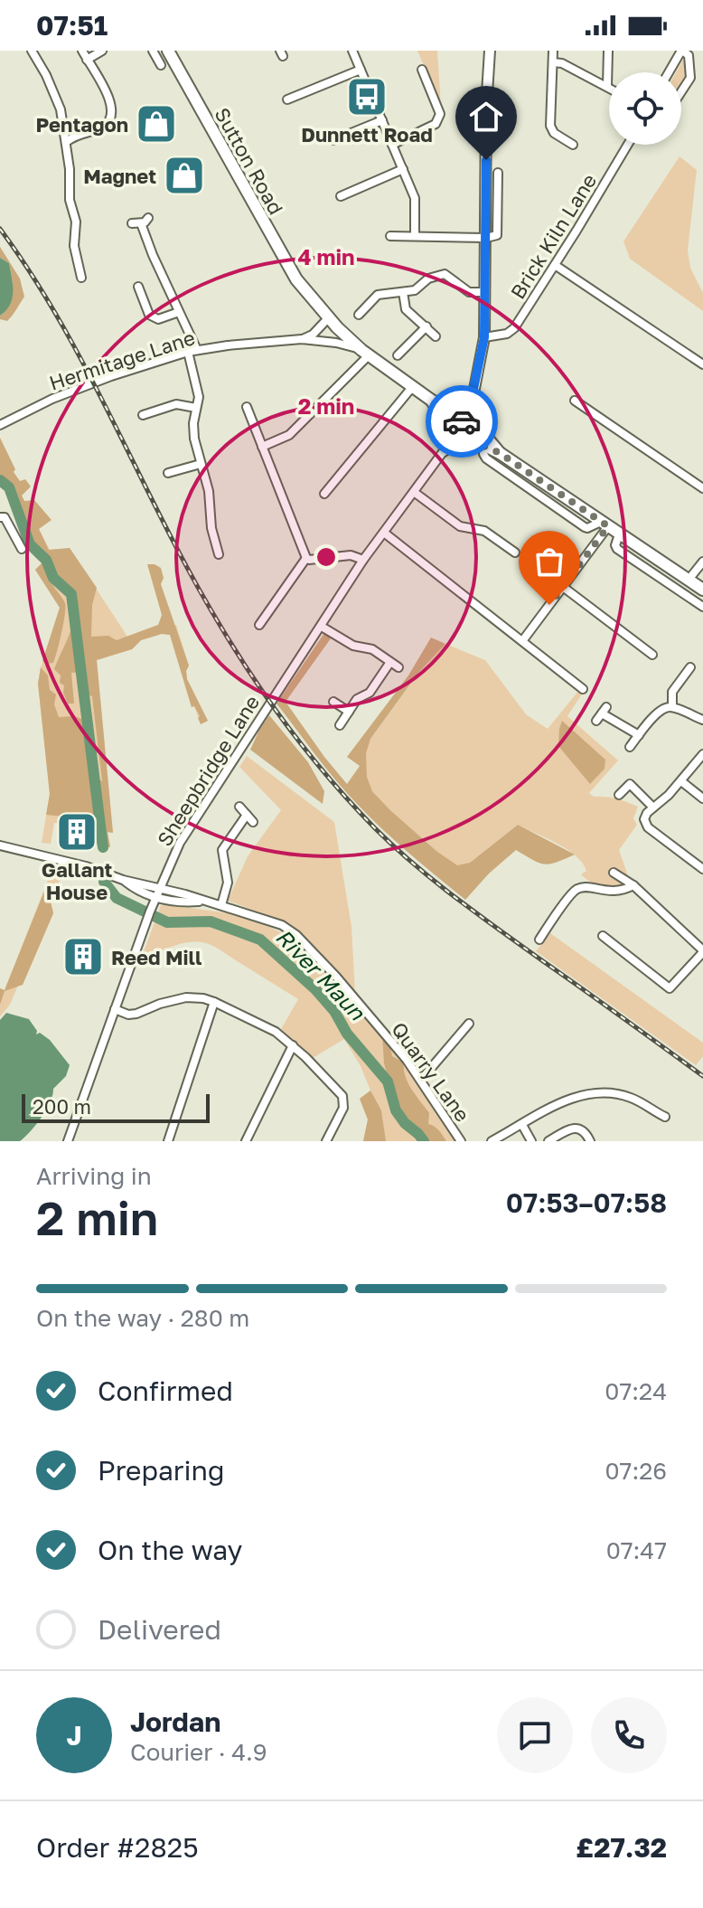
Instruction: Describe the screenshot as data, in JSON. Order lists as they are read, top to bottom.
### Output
{
  "streets": {
    "highway": ["Sutton Road"],
    "street": [
      "Brick Kiln Lane",
      "Hermitage Lane",
      "Sheepbridge Lane",
      "Quarry Lane"
    ]
  },
  "crossings": [
    ["Sutton Road", "Hermitage Lane"],
    ["Sutton Road", "Sheepbridge Lane"],
    ["Sheepbridge Lane", "Quarry Lane"]
  ],
  "water": ["River Maun"],
  "places": {
    "bus stop": ["Dunnett Road"],
    "shop": ["Pentagon", "Magnet"],
    "building": ["Gallant House", "Reed Mill"]
  },
  "scale_bar": "200 m",
  "page": {
    "status": "07:51",
    "scale": "200 m",
    "heading": ["2 min", "Arriving in", "07:53–07:58"],
    "panel": [
      "Jordan",
      "Courier · 4.9",
      "Order #2825",
      "£27.32"
    ],
    "bar": "On the way · 280 m",
    "list": [
      ["Confirmed", "07:24"],
      ["Preparing", "07:26"],
      ["On the way", "07:47"],
      "Delivered"
    ],
    "round": "J"
  },
  "rings": ["4 min", "2 min"]
}
